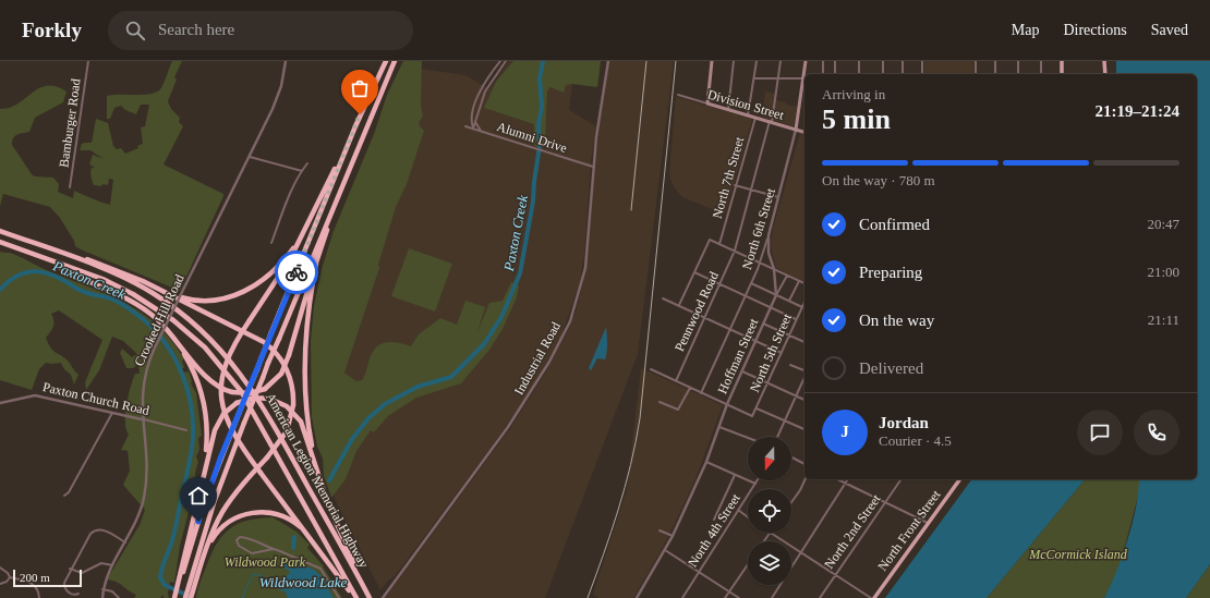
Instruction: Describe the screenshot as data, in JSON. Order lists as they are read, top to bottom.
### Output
{
  "streets": {
    "highway": ["American Legion Memorial Highway"],
    "main road": ["Division Street", "North 6th Street", "North Front Street"],
    "street": [
      "Bamburger Road",
      "Alumni Drive",
      "North 7th Street",
      "Pennwood Road",
      "Crooked Hill Road",
      "North 5th Street",
      "Hoffman Street",
      "Industrial Road",
      "Paxton Church Road",
      "North 4th Street",
      "North 2nd Street"
    ]
  },
  "crossings": [
    ["Division Street", "North 7th Street"],
    ["Division Street", "North 6th Street"],
    ["Division Street", "Pennwood Road"],
    ["Alumni Drive", "Industrial Road"],
    ["North 6th Street", "Hoffman Street"],
    ["Crooked Hill Road", "Paxton Church Road"],
    ["North 5th Street", "Hoffman Street"]
  ],
  "water": ["Paxton Creek", "Wildwood Lake"],
  "parks": ["McCormick Island", "Wildwood Park"],
  "scale_bar": "200 m",
  "north": "bottom",
  "page": {
    "header": "Forkly",
    "search": "Search here",
    "nav": ["Map", "Directions", "Saved"],
    "heading": ["5 min", "Arriving in", "21:19–21:24"],
    "panel": ["Jordan", "Courier · 4.5"],
    "bar": "On the way · 780 m",
    "list": [
      ["Confirmed", "20:47"],
      ["Preparing", "21:00"],
      ["On the way", "21:11"],
      "Delivered"
    ],
    "round": "J",
    "scale": "200 m"
  }
}
